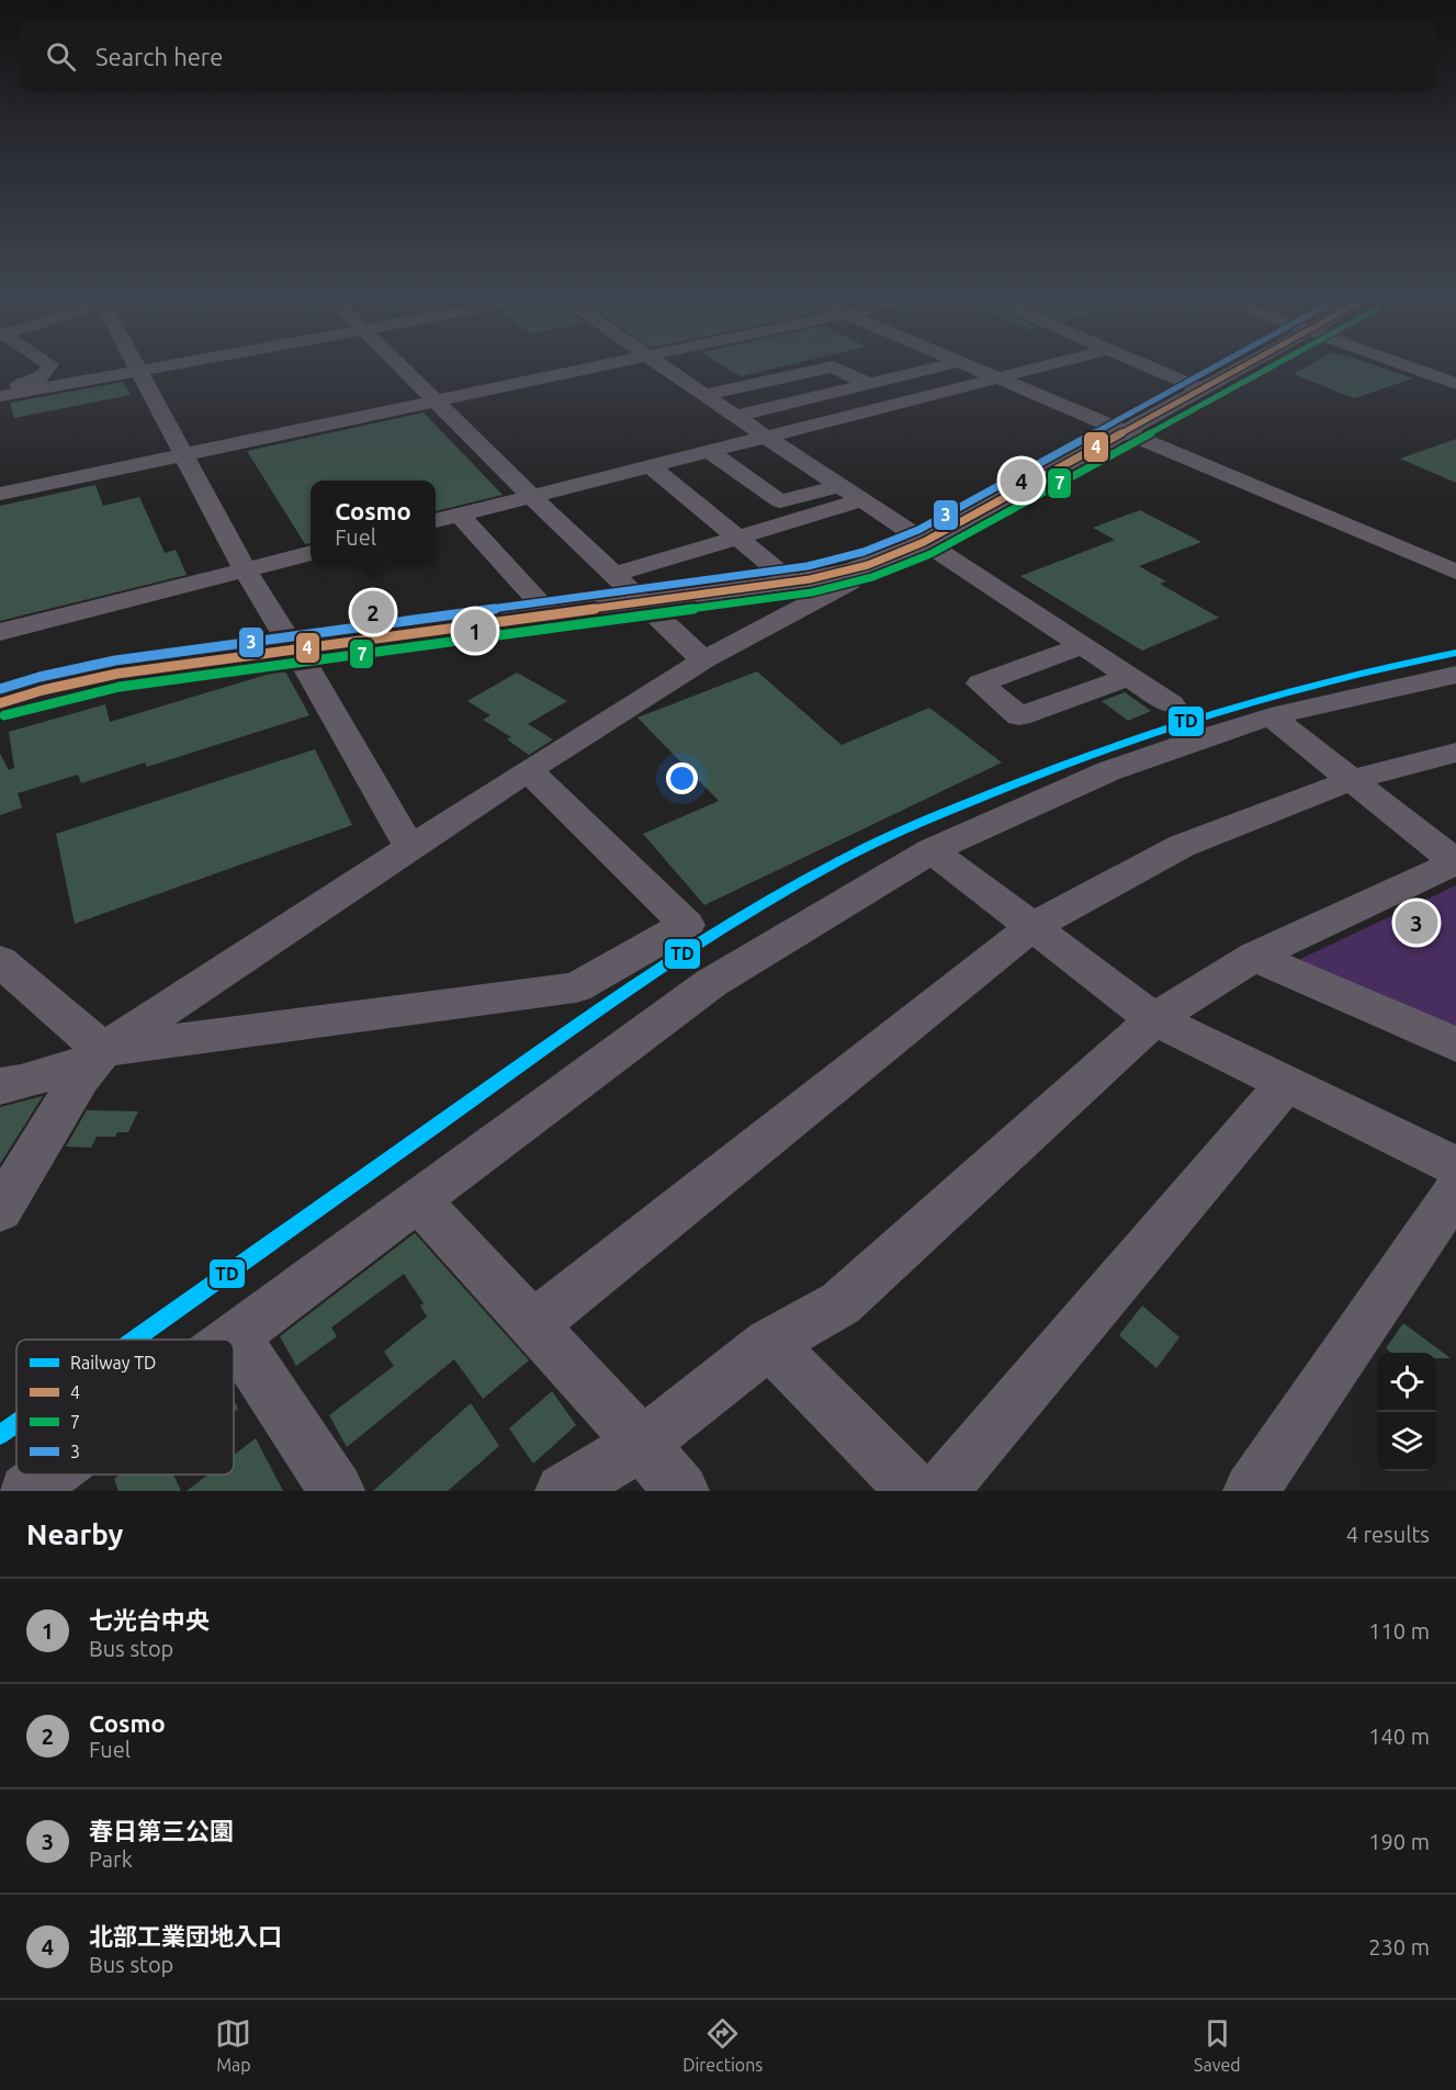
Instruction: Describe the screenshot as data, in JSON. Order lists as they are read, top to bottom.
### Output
{
  "lines": [
    "transit line 4",
    "transit line 7",
    "transit line 3",
    "rail line TD"
  ],
  "legend": [
    "Railway TD",
    "4",
    "7",
    "3"
  ],
  "page": {
    "search": "Search here",
    "pins": [
      "4",
      "2",
      "1",
      "3"
    ],
    "popup": ["Cosmo", "Fuel"],
    "heading": ["Nearby", "4 results"],
    "list": [
      {
        "mark": "1",
        "name": "七光台中央",
        "note": "Bus stop",
        "value": "110 m"
      },
      {
        "mark": "2",
        "name": "Cosmo",
        "note": "Fuel",
        "value": "140 m"
      },
      {
        "mark": "3",
        "name": "春日第三公園",
        "note": "Park",
        "value": "190 m"
      },
      {
        "mark": "4",
        "name": "北部工業団地入口",
        "note": "Bus stop",
        "value": "230 m"
      }
    ],
    "nav": ["Map", "Directions", "Saved"]
  }
}
